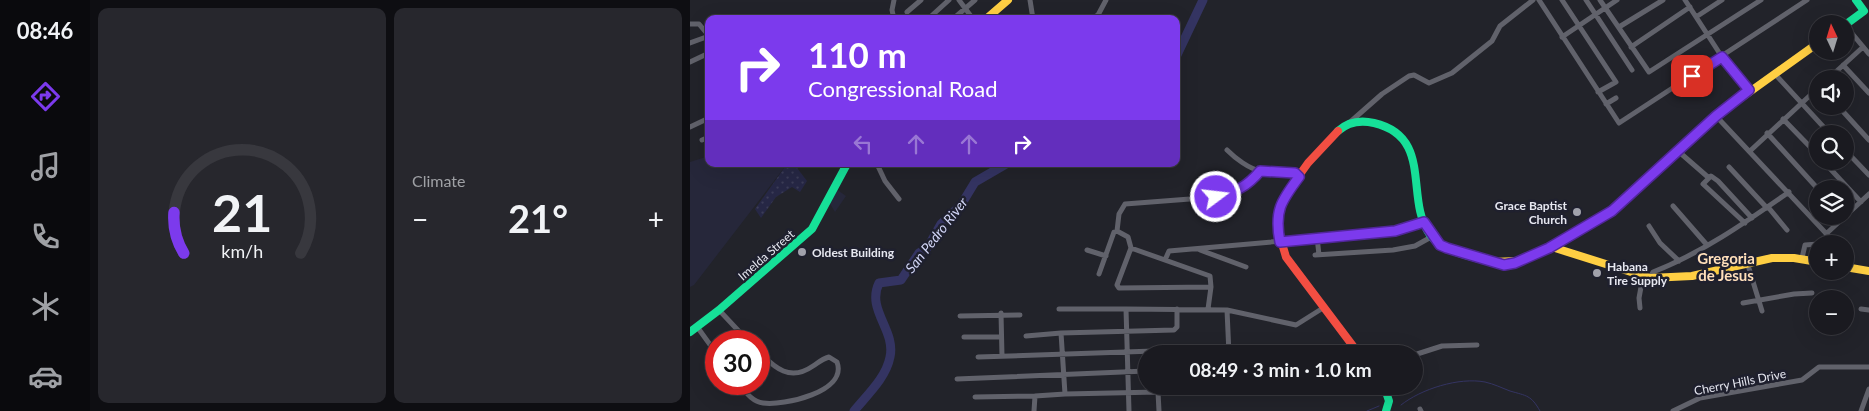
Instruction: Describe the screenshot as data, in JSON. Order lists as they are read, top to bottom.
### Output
{
  "streets": {
    "main road": ["Imelda Street"],
    "street": ["Cherry Hills Drive"]
  },
  "districts": ["Gregoria de Jesus"],
  "water": ["San Pedro River"],
  "places": ["Grace Baptist Church", "Oldest Building", "Habana Tire Supply"],
  "north": "top",
  "page": {
    "tabs": "08:46",
    "tile": "Climate",
    "map_buttons": ["+", "−"],
    "turn": ["110 m", "Congressional Road"],
    "heat": ["−", "21°", "+"],
    "limit": "30",
    "trip": "08:49 · 3 min · 1.0 km",
    "gauge": ["21", "km/h"]
  }
}
